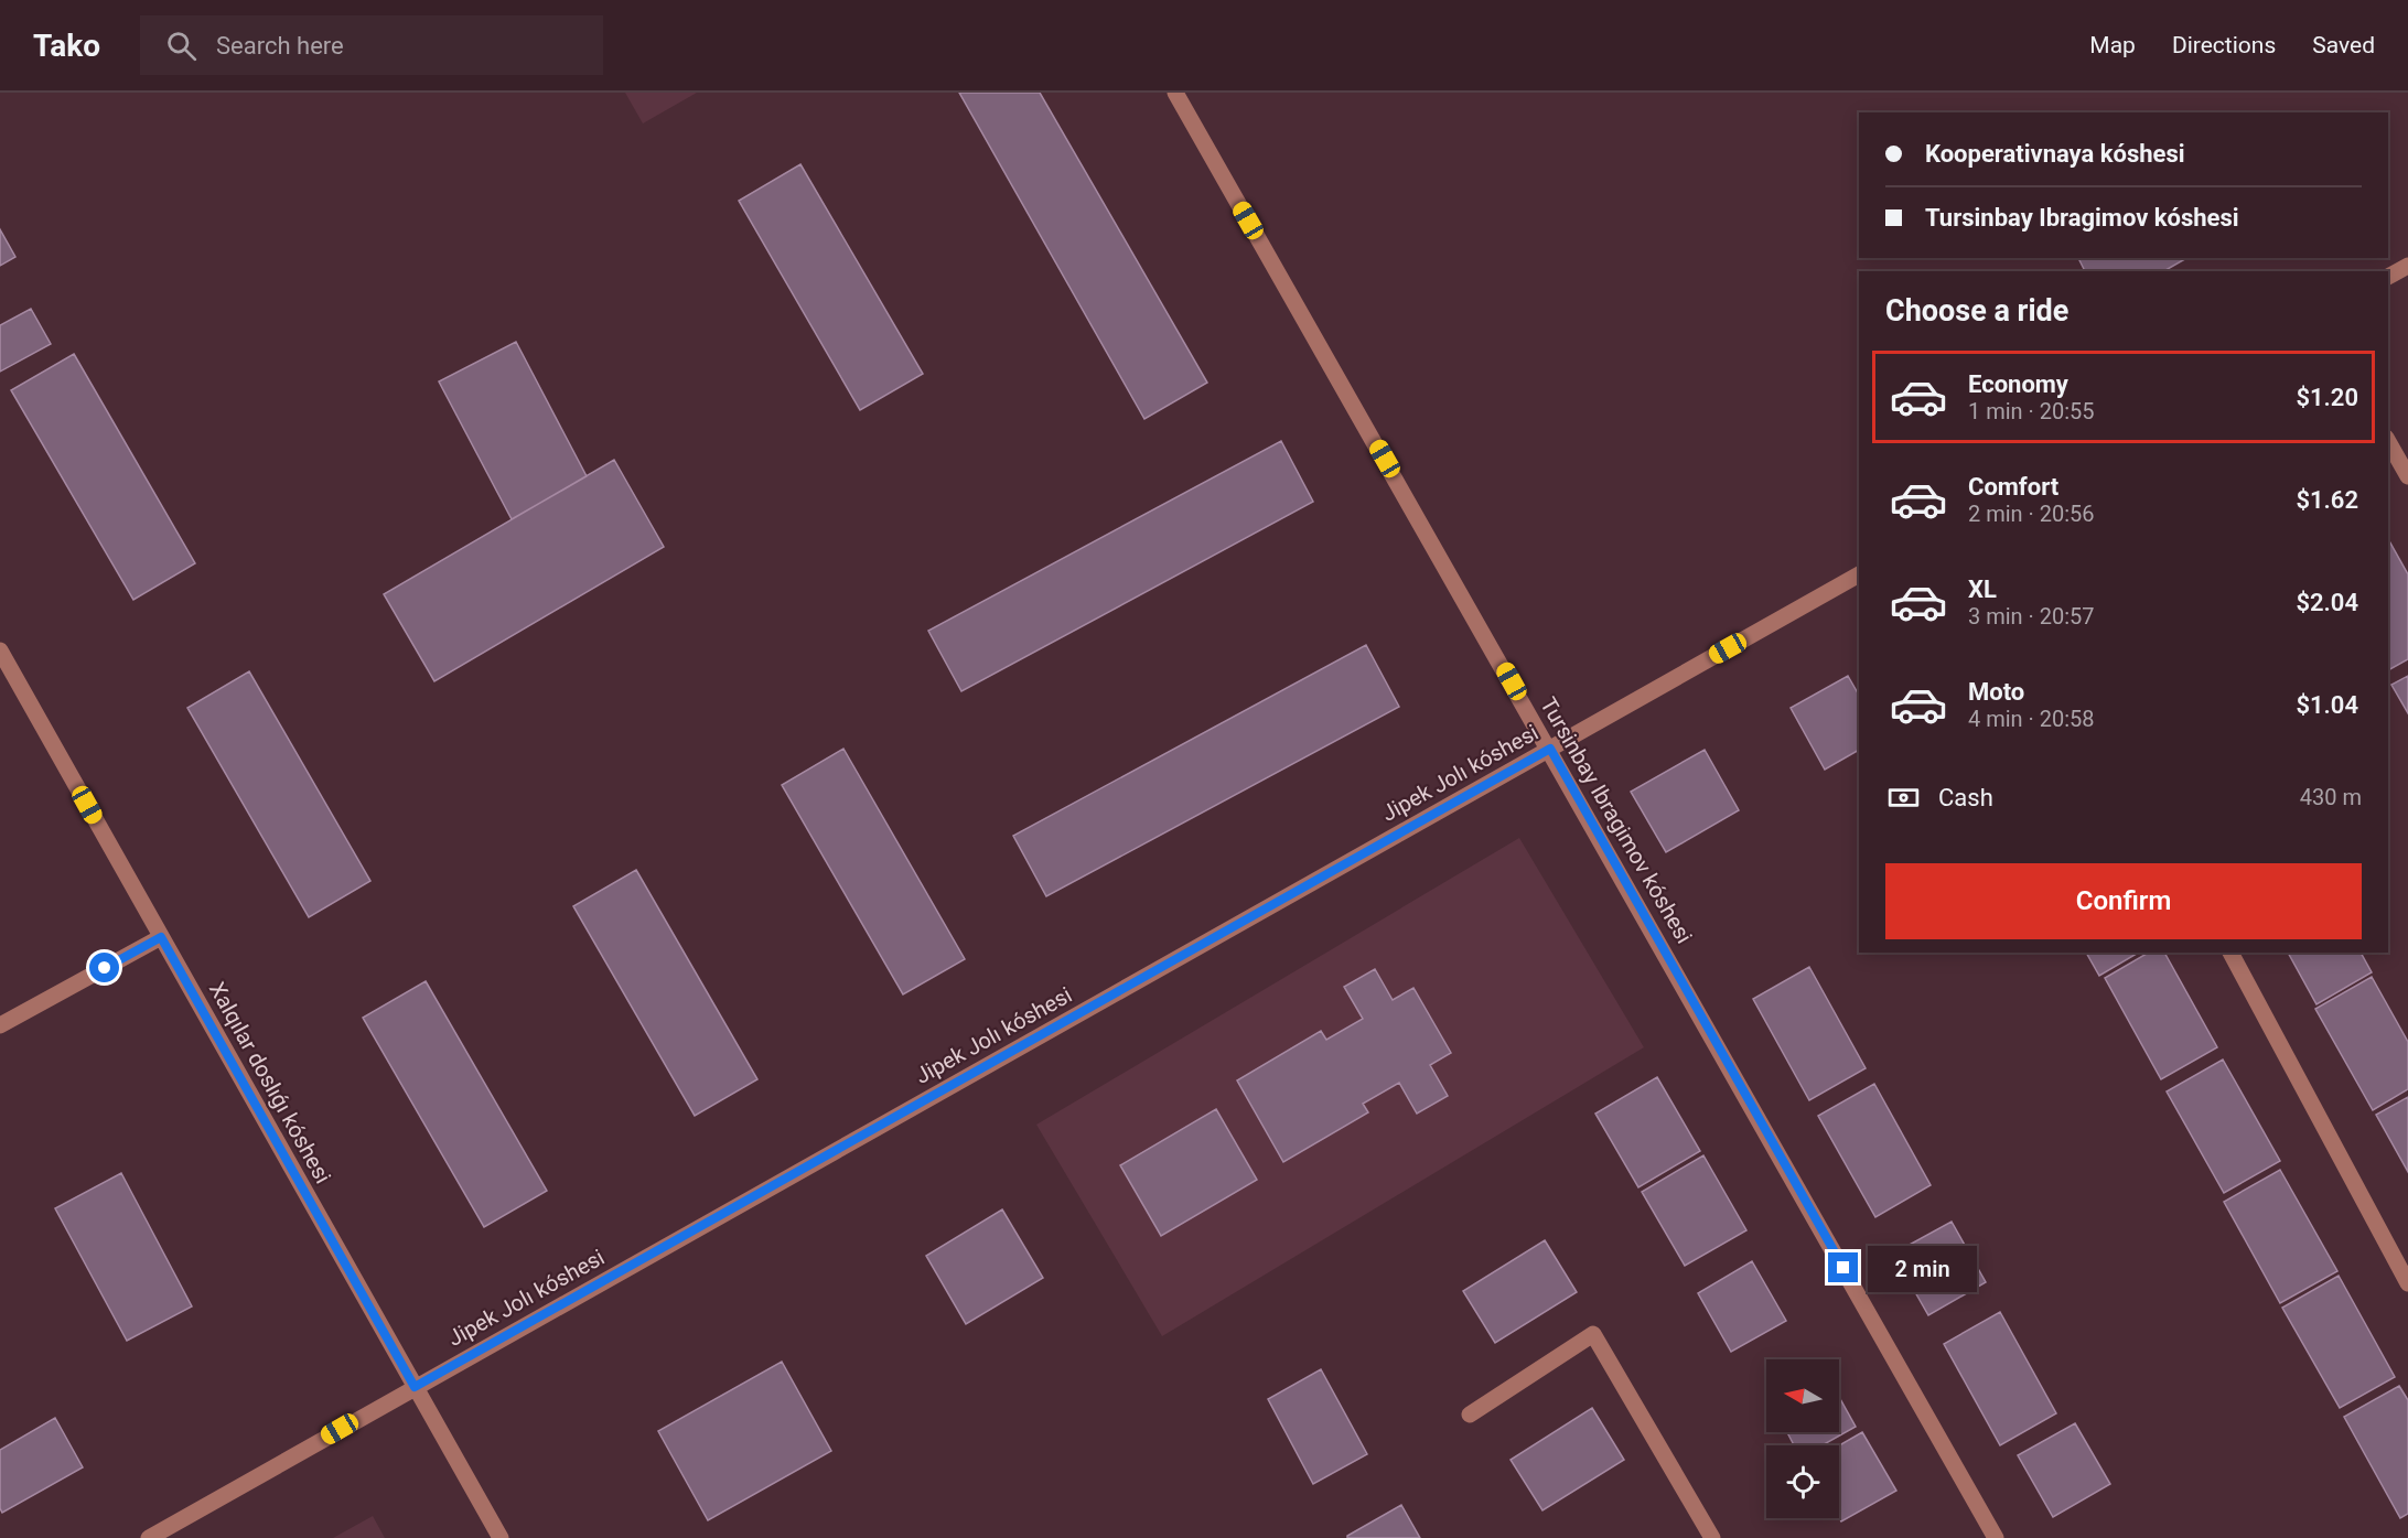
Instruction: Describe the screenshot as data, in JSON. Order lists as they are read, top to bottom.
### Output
{
  "streets": {
    "street": ["Jipek Jolı kóshesi", "Tursinbay Ibragimov kóshesi", "Xalqılar doslıǵı kóshesi"]
  },
  "crossings": [
    ["Jipek Jolı kóshesi", "Tursinbay Ibragimov kóshesi"],
    ["Jipek Jolı kóshesi", "Xalqılar doslıǵı kóshesi"]
  ],
  "north": "left",
  "page": {
    "header": "Tako",
    "search": "Search here",
    "nav": ["Map", "Directions", "Saved"],
    "banner": ["Kooperativnaya kóshesi", "Tursinbay Ibragimov kóshesi"],
    "heading": "Choose a ride",
    "list": [
      {
        "name": "Economy",
        "note": "1 min · 20:55",
        "value": "$1.20"
      },
      {
        "name": "Comfort",
        "note": "2 min · 20:56",
        "value": "$1.62"
      },
      {
        "name": "XL",
        "note": "3 min · 20:57",
        "value": "$2.04"
      },
      {
        "name": "Moto",
        "note": "4 min · 20:58",
        "value": "$1.04"
      }
    ],
    "pay": ["Cash", "430 m"],
    "buttons": "Confirm",
    "bubble": "2 min"
  }
}
